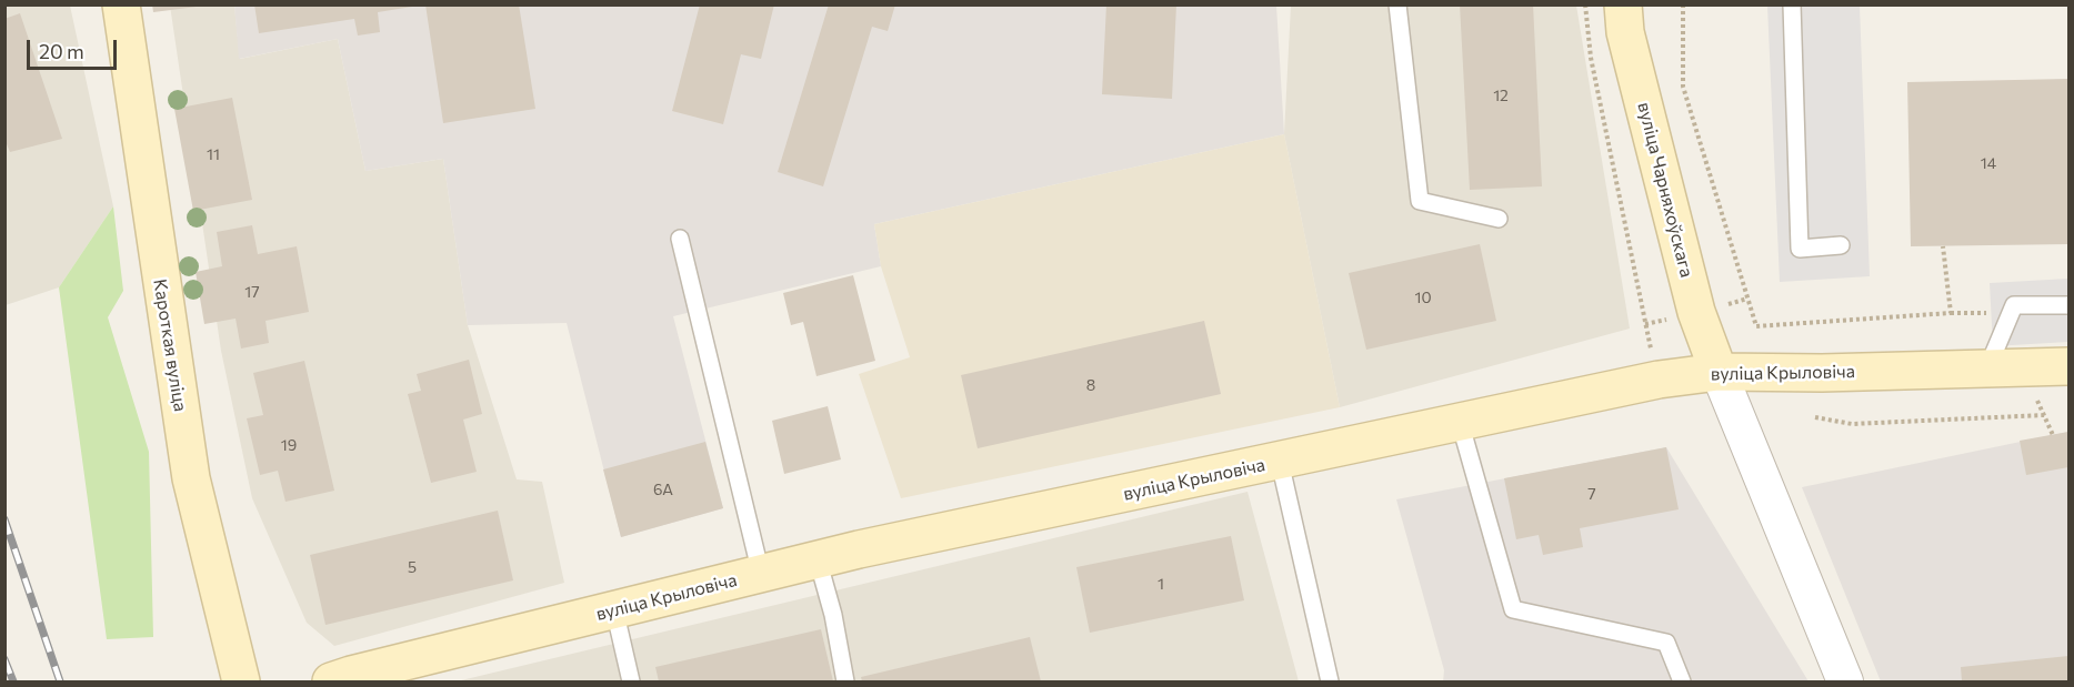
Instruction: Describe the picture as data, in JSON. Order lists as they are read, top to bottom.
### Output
{
  "streets": {
    "main road": ["вуліца Чарняхоўскага", "Кароткая вуліца", "вуліца Крыловіча"]
  },
  "crossings": [
    ["вуліца Чарняхоўскага", "вуліца Крыловіча"]
  ],
  "house_numbers": [
    "12",
    "11",
    "14",
    "17",
    "10",
    "8",
    "19",
    "6А",
    "7",
    "5",
    "1"
  ],
  "scale_bar": "20 m"
}
